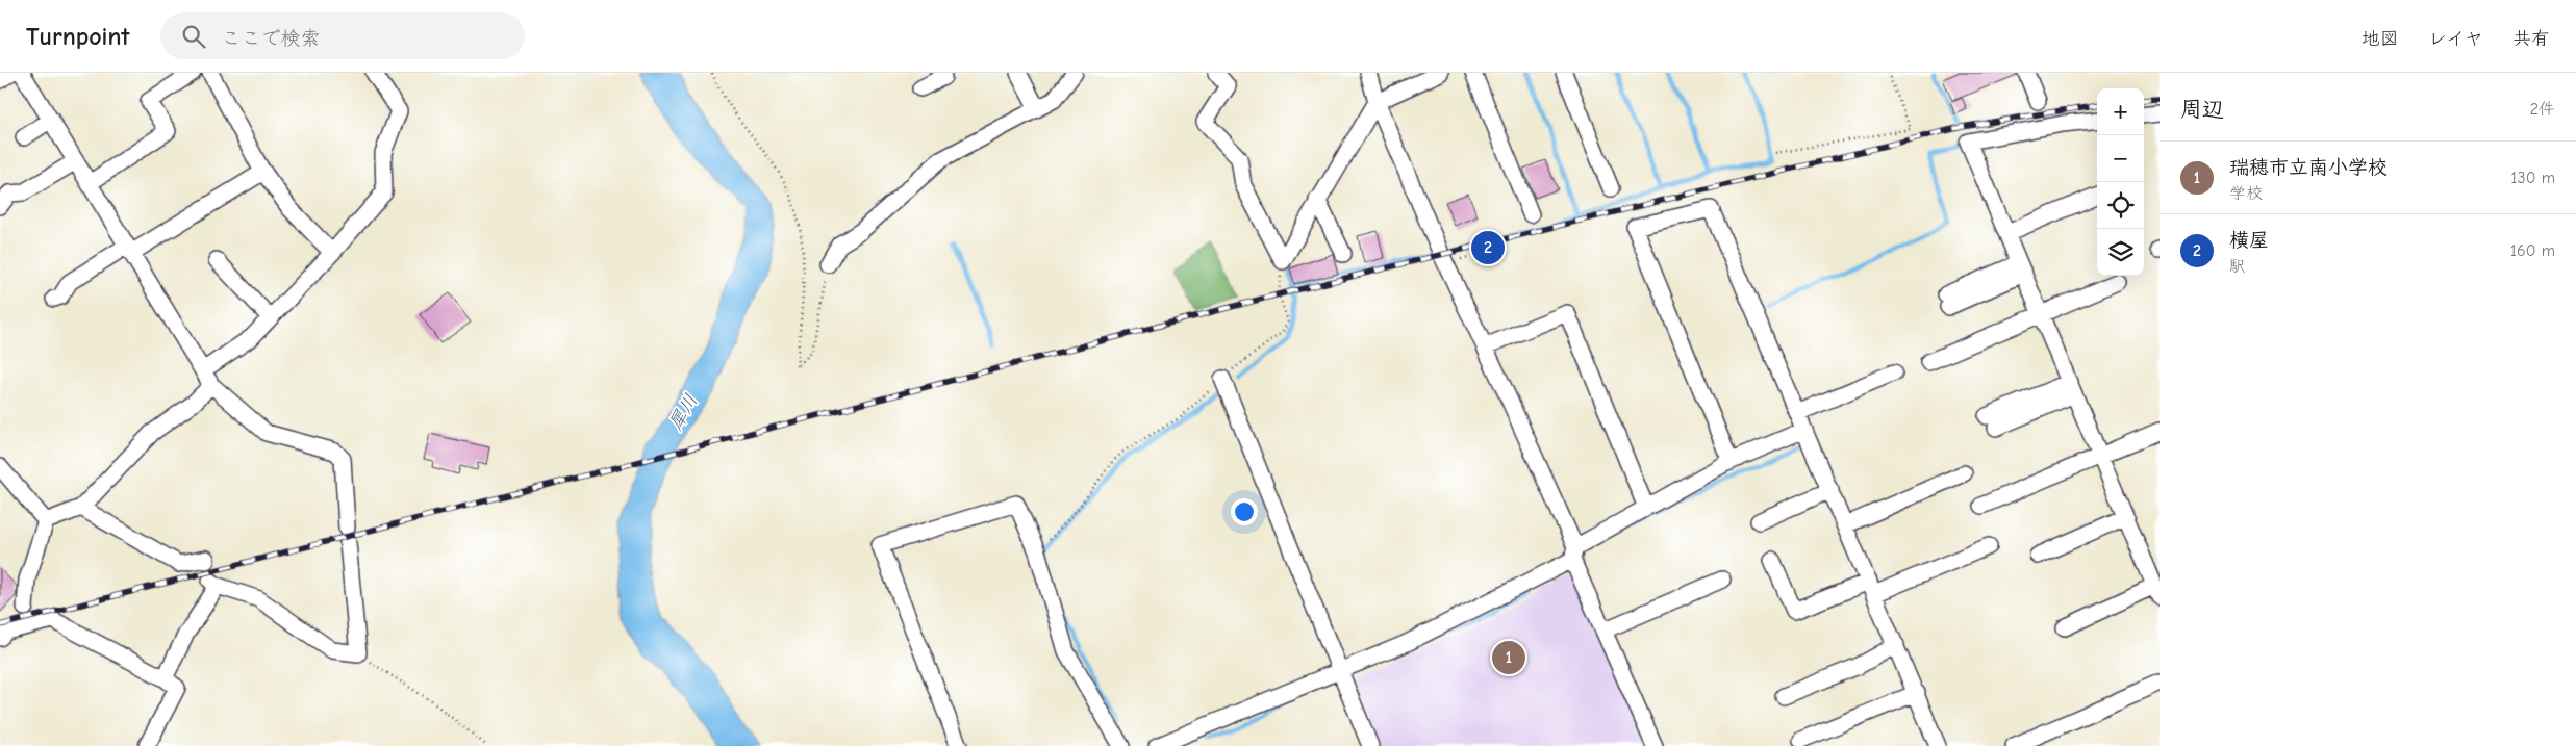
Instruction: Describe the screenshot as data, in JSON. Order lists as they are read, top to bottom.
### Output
{
  "water": ["犀川"],
  "page": {
    "header": "Turnpoint",
    "search": "ここで検索",
    "nav": ["地図", "レイヤ", "共有"],
    "heading": ["周辺", "2件"],
    "map_buttons": ["+", "−"],
    "list": [
      {
        "mark": "1",
        "name": "瑞穂市立南小学校",
        "note": "学校",
        "value": "130 m"
      },
      {
        "mark": "2",
        "name": "横屋",
        "note": "駅",
        "value": "160 m"
      }
    ],
    "pins": ["2", "1"]
  }
}
